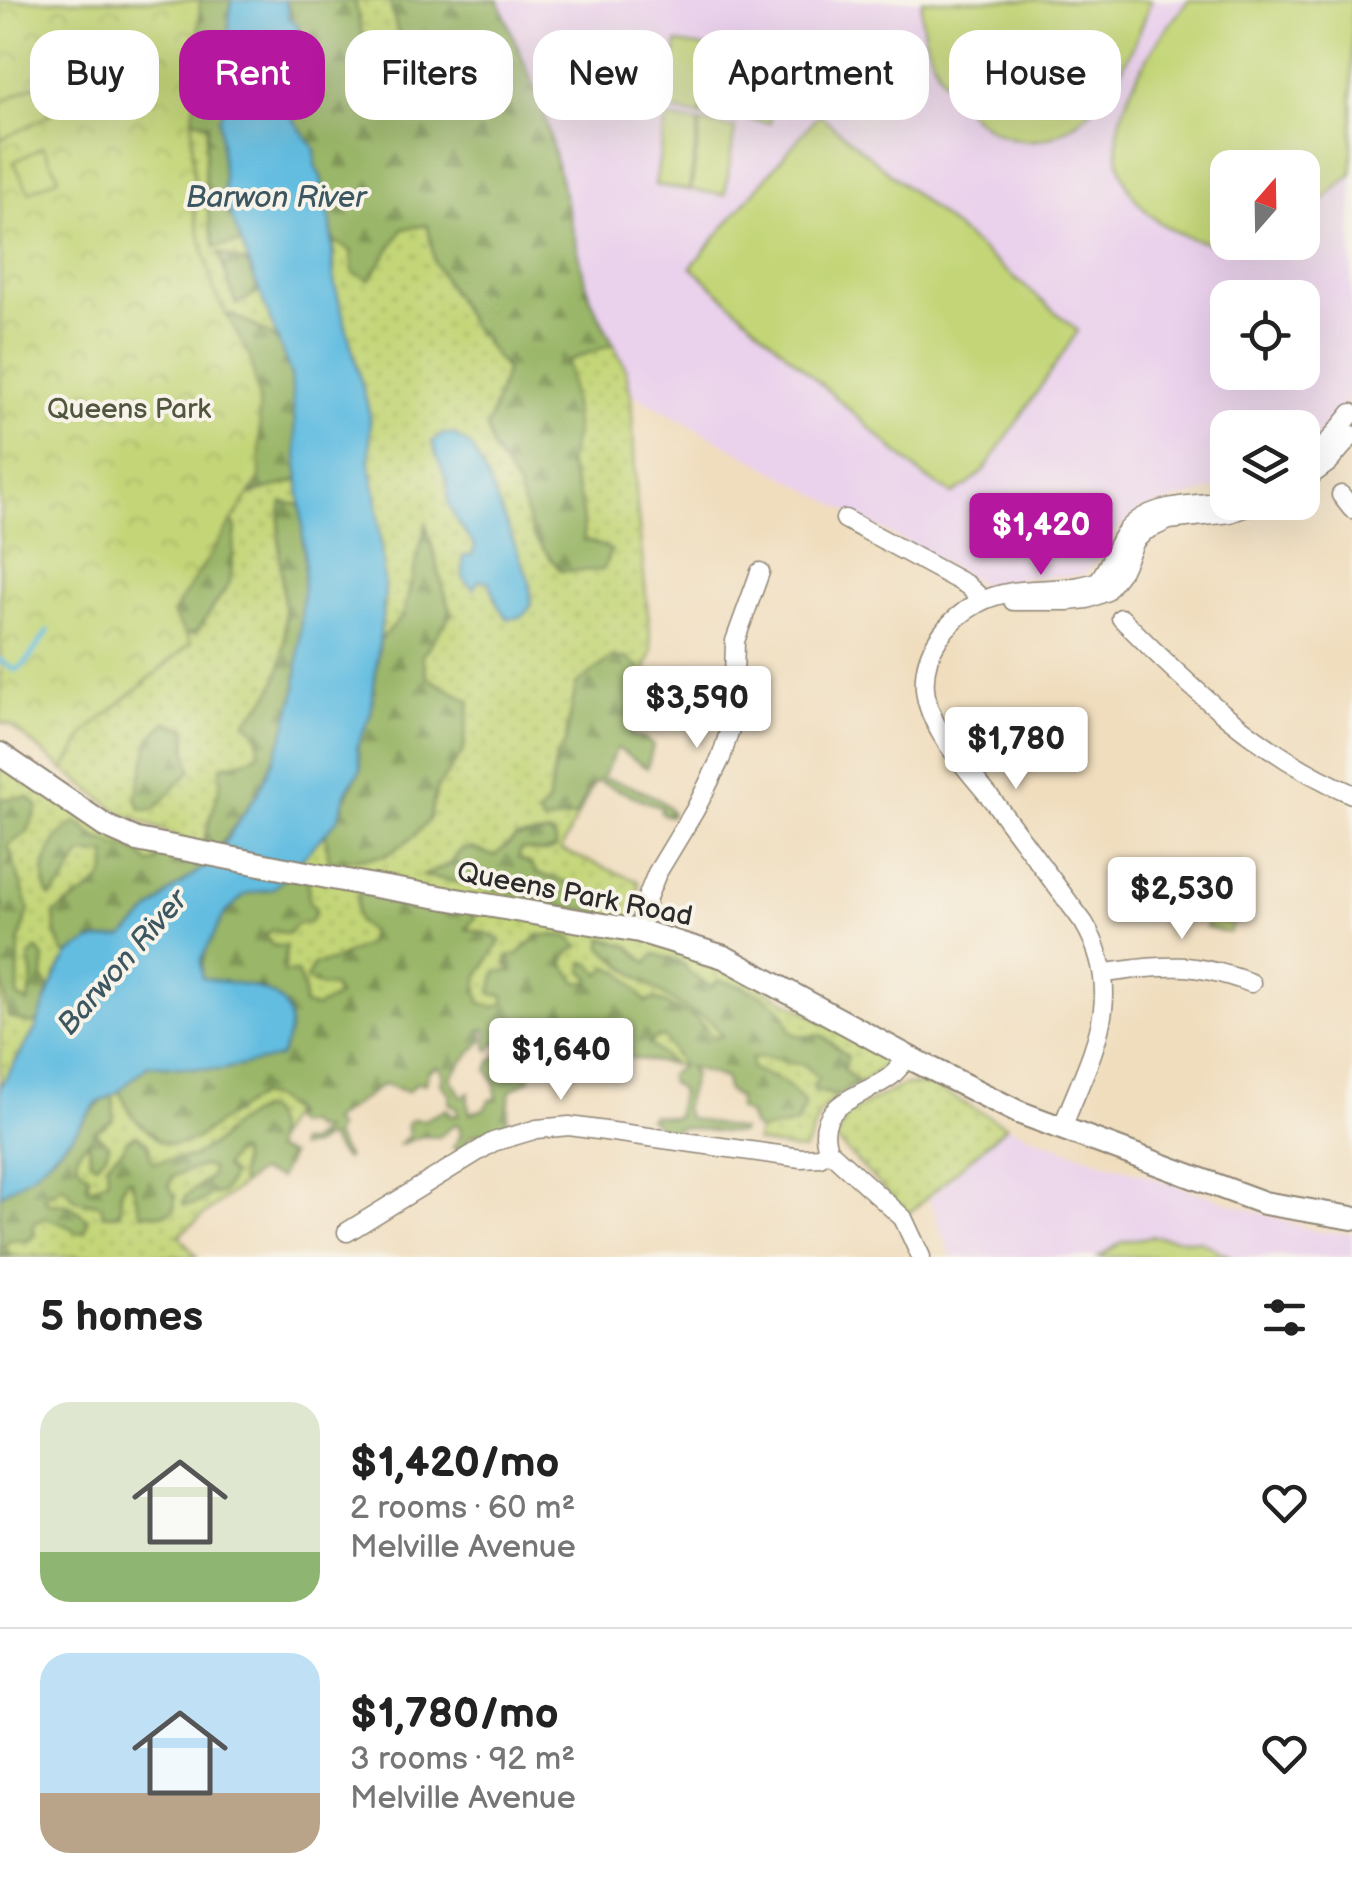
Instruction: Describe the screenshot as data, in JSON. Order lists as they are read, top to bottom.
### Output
{
  "streets": {
    "main road": ["Queens Park Road"]
  },
  "water": ["Barwon River"],
  "parks": ["Queens Park"],
  "north": "top",
  "page": {
    "chip": [
      "Buy",
      "Rent",
      "Filters",
      "New",
      "Apartment",
      "House"
    ],
    "price": [
      "$1,420",
      "$3,590",
      "$1,780",
      "$2,530",
      "$1,640"
    ],
    "heading": "5 homes",
    "list": [
      {
        "name": "$1,420/mo",
        "note": "2 rooms · 60 m² · Melville Avenue"
      },
      {
        "name": "$1,780/mo",
        "note": "3 rooms · 92 m² · Melville Avenue"
      }
    ]
  }
}
